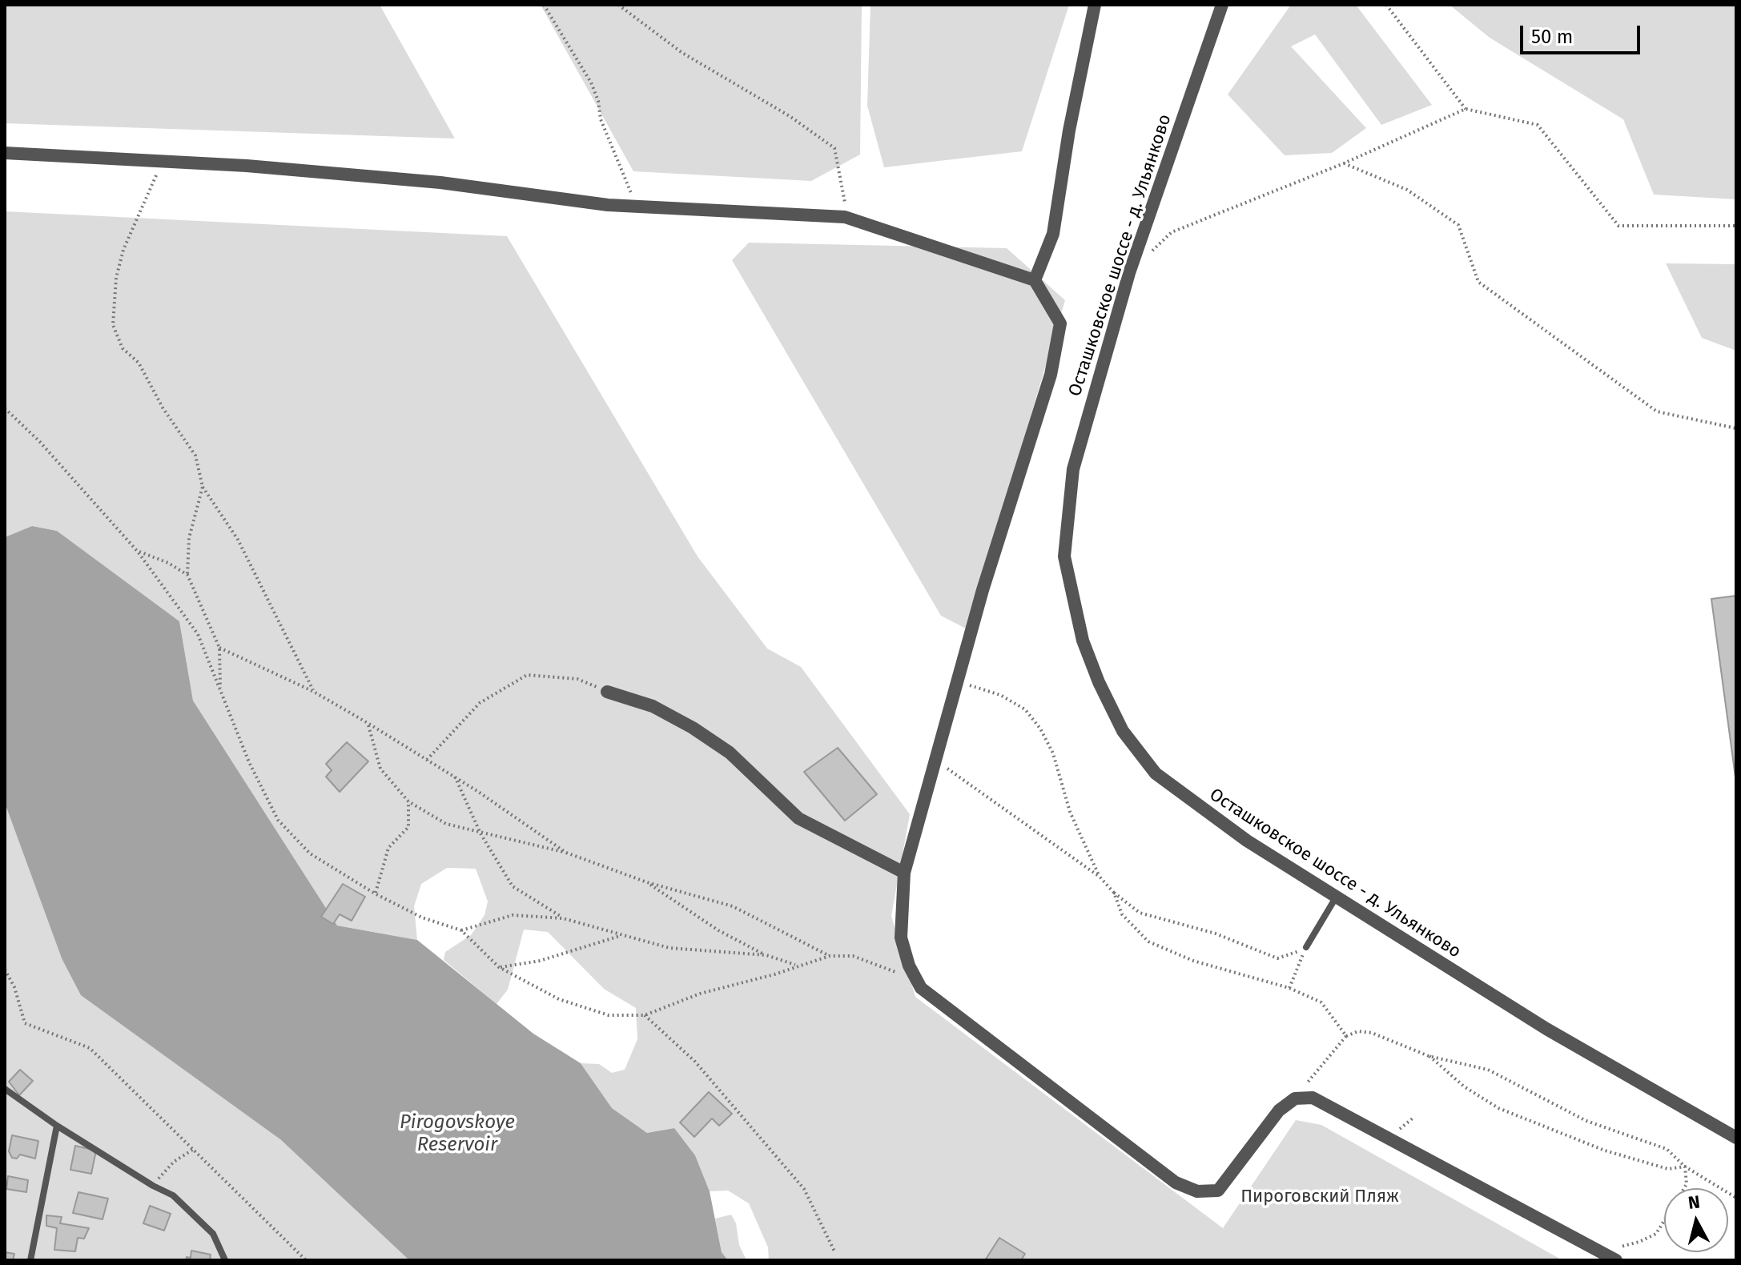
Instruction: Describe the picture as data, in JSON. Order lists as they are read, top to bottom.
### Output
{
  "streets": {
    "street": ["Осташковское шоссе - д. Ульянково"]
  },
  "water": ["Pirogovskoye Reservoir"],
  "parks": ["Пироговский Пляж"],
  "scale_bar": "50 m",
  "north": "top"
}
